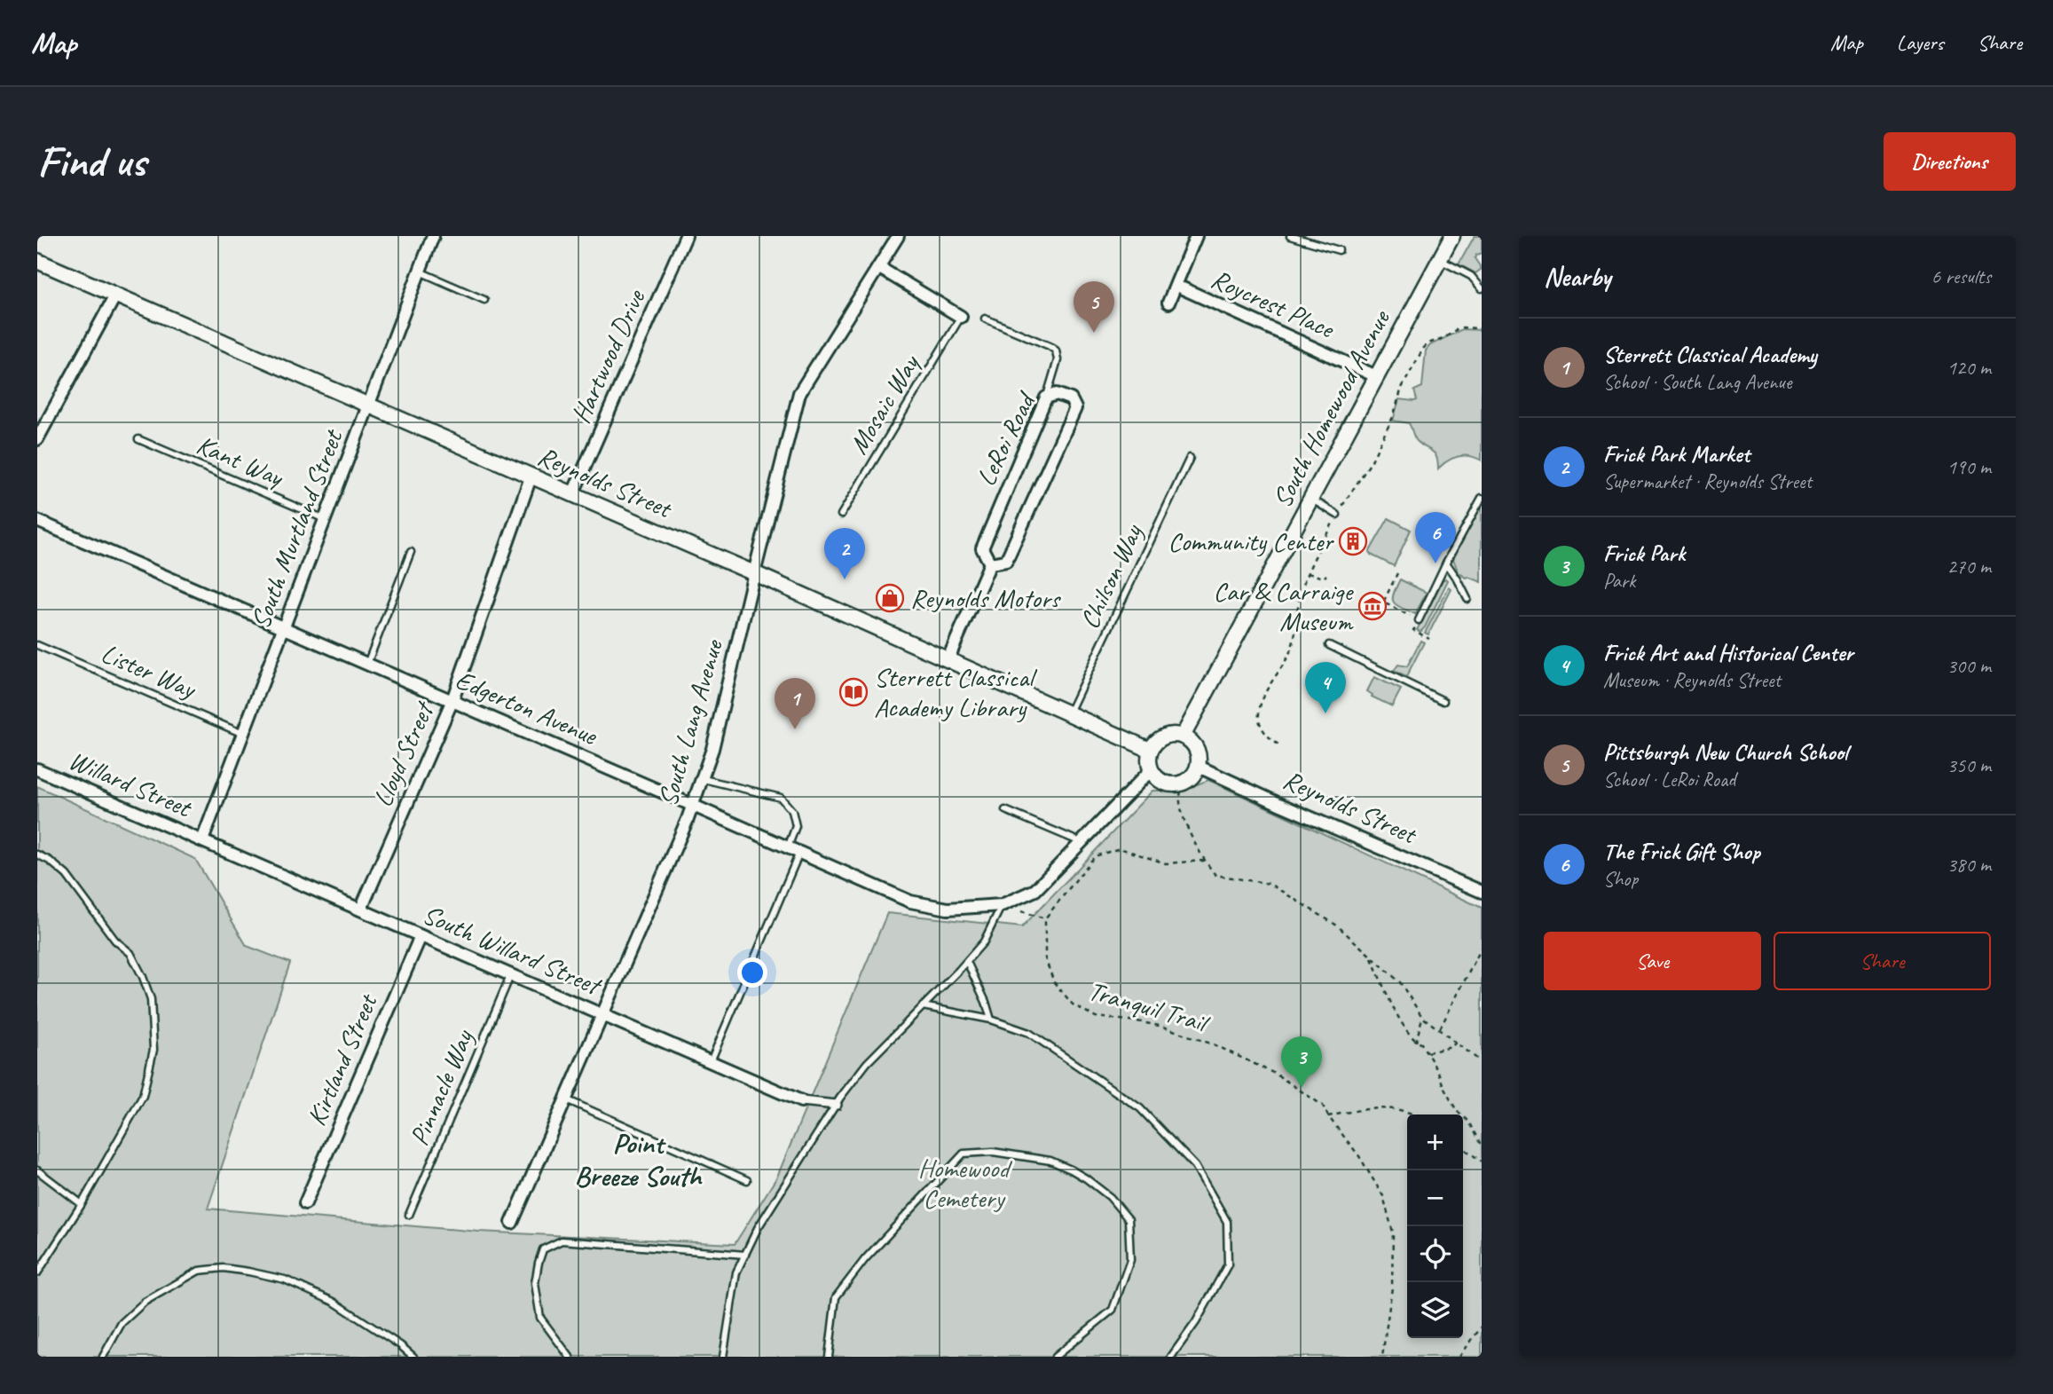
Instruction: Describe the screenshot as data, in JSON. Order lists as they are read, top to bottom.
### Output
{
  "streets": {
    "street": [
      "Roycrest Place",
      "Hartwood Drive",
      "South Homewood Avenue",
      "LeRoi Road",
      "Reynolds Street",
      "South Murtland Street",
      "Edgerton Avenue",
      "South Lang Avenue",
      "Lloyd Street",
      "Willard Street",
      "South Willard Street",
      "Kirtland Street"
    ],
    "lane": [
      "Mosaic Way",
      "Kant Way",
      "Chilson Way",
      "Lister Way",
      "Pinnacle Way"
    ],
    "path": ["Tranquil Trail"]
  },
  "crossings": [
    ["Roycrest Place", "South Homewood Avenue"],
    ["Hartwood Drive", "Reynolds Street"],
    ["South Homewood Avenue", "Reynolds Street"],
    ["LeRoi Road", "Reynolds Street"],
    ["Kant Way", "South Murtland Street"],
    ["Reynolds Street", "South Murtland Street"],
    ["Reynolds Street", "Chilson Way"],
    ["Reynolds Street", "South Lang Avenue"],
    ["Reynolds Street", "Lloyd Street"],
    ["South Murtland Street", "Lister Way"],
    ["South Murtland Street", "Edgerton Avenue"],
    ["South Murtland Street", "Willard Street"],
    ["South Murtland Street", "South Willard Street"],
    ["Edgerton Avenue", "South Lang Avenue"],
    ["Edgerton Avenue", "Lloyd Street"],
    ["South Lang Avenue", "South Willard Street"],
    ["Lloyd Street", "South Willard Street"],
    ["Willard Street", "South Willard Street"],
    ["South Willard Street", "Kirtland Street"],
    ["South Willard Street", "Pinnacle Way"]
  ],
  "districts": ["Point Breeze South"],
  "parks": ["Homewood Cemetery"],
  "places": {
    "building": ["Community Center"],
    "shop": ["Reynolds Motors"],
    "museum": ["Car & Carraige Museum"],
    "library": ["Sterrett Classical Academy Library"]
  },
  "page": {
    "header": "Map",
    "nav": ["Map", "Layers", "Share"],
    "buttons": [
      "Directions",
      ["Save", "Share"]
    ],
    "title": "Find us",
    "heading": ["Nearby", "6 results"],
    "pins": [
      "5",
      "6",
      "2",
      "4",
      "1",
      "3"
    ],
    "list": [
      {
        "mark": "1",
        "name": "Sterrett Classical Academy",
        "note": "School · South Lang Avenue",
        "value": "120 m"
      },
      {
        "mark": "2",
        "name": "Frick Park Market",
        "note": "Supermarket · Reynolds Street",
        "value": "190 m"
      },
      {
        "mark": "3",
        "name": "Frick Park",
        "note": "Park",
        "value": "270 m"
      },
      {
        "mark": "4",
        "name": "Frick Art and Historical Center",
        "note": "Museum · Reynolds Street",
        "value": "300 m"
      },
      {
        "mark": "5",
        "name": "Pittsburgh New Church School",
        "note": "School · LeRoi Road",
        "value": "350 m"
      },
      {
        "mark": "6",
        "name": "The Frick Gift Shop",
        "note": "Shop",
        "value": "380 m"
      }
    ],
    "map_buttons": ["+", "−"]
  }
}
